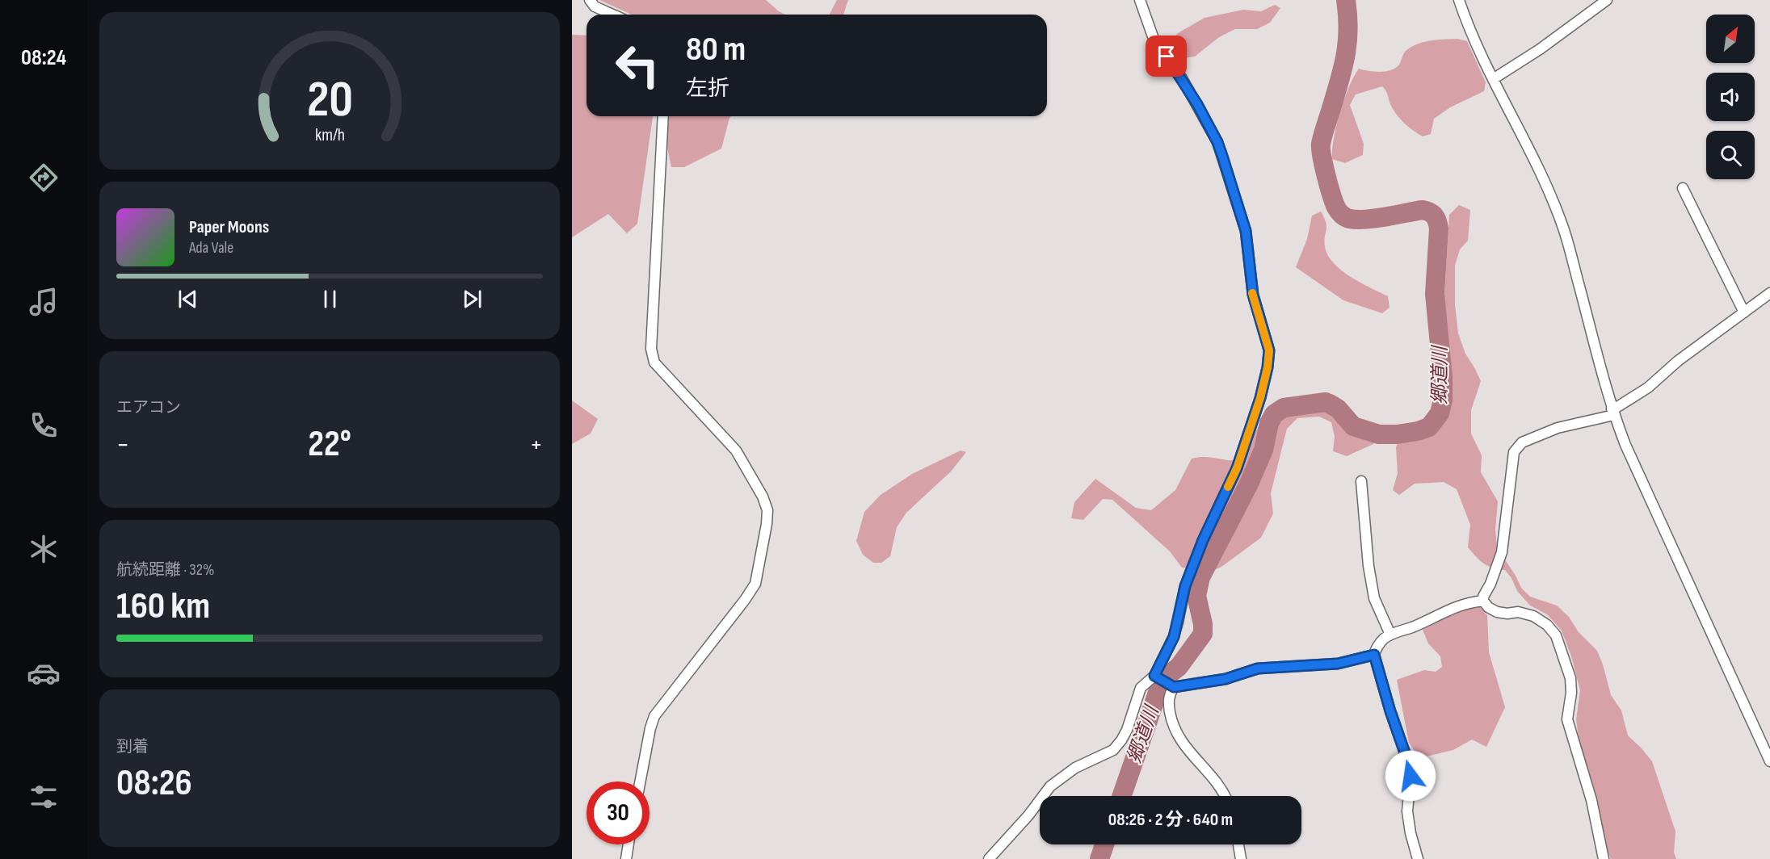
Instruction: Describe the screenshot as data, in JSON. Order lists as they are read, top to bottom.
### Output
{
  "water": ["郷道川"],
  "north": "top right",
  "page": {
    "tabs": "08:24",
    "turn": ["80 m", "左折"],
    "song": ["Paper Moons", "Ada Vale"],
    "tile": [
      "エアコン",
      ["航続距離 · 32%", "160 km"],
      ["到着", "08:26"]
    ],
    "heat": ["−", "22°", "+"],
    "limit": "30",
    "trip": "08:26 · 2 分 · 640 m",
    "gauge": ["20", "km/h"]
  }
}
